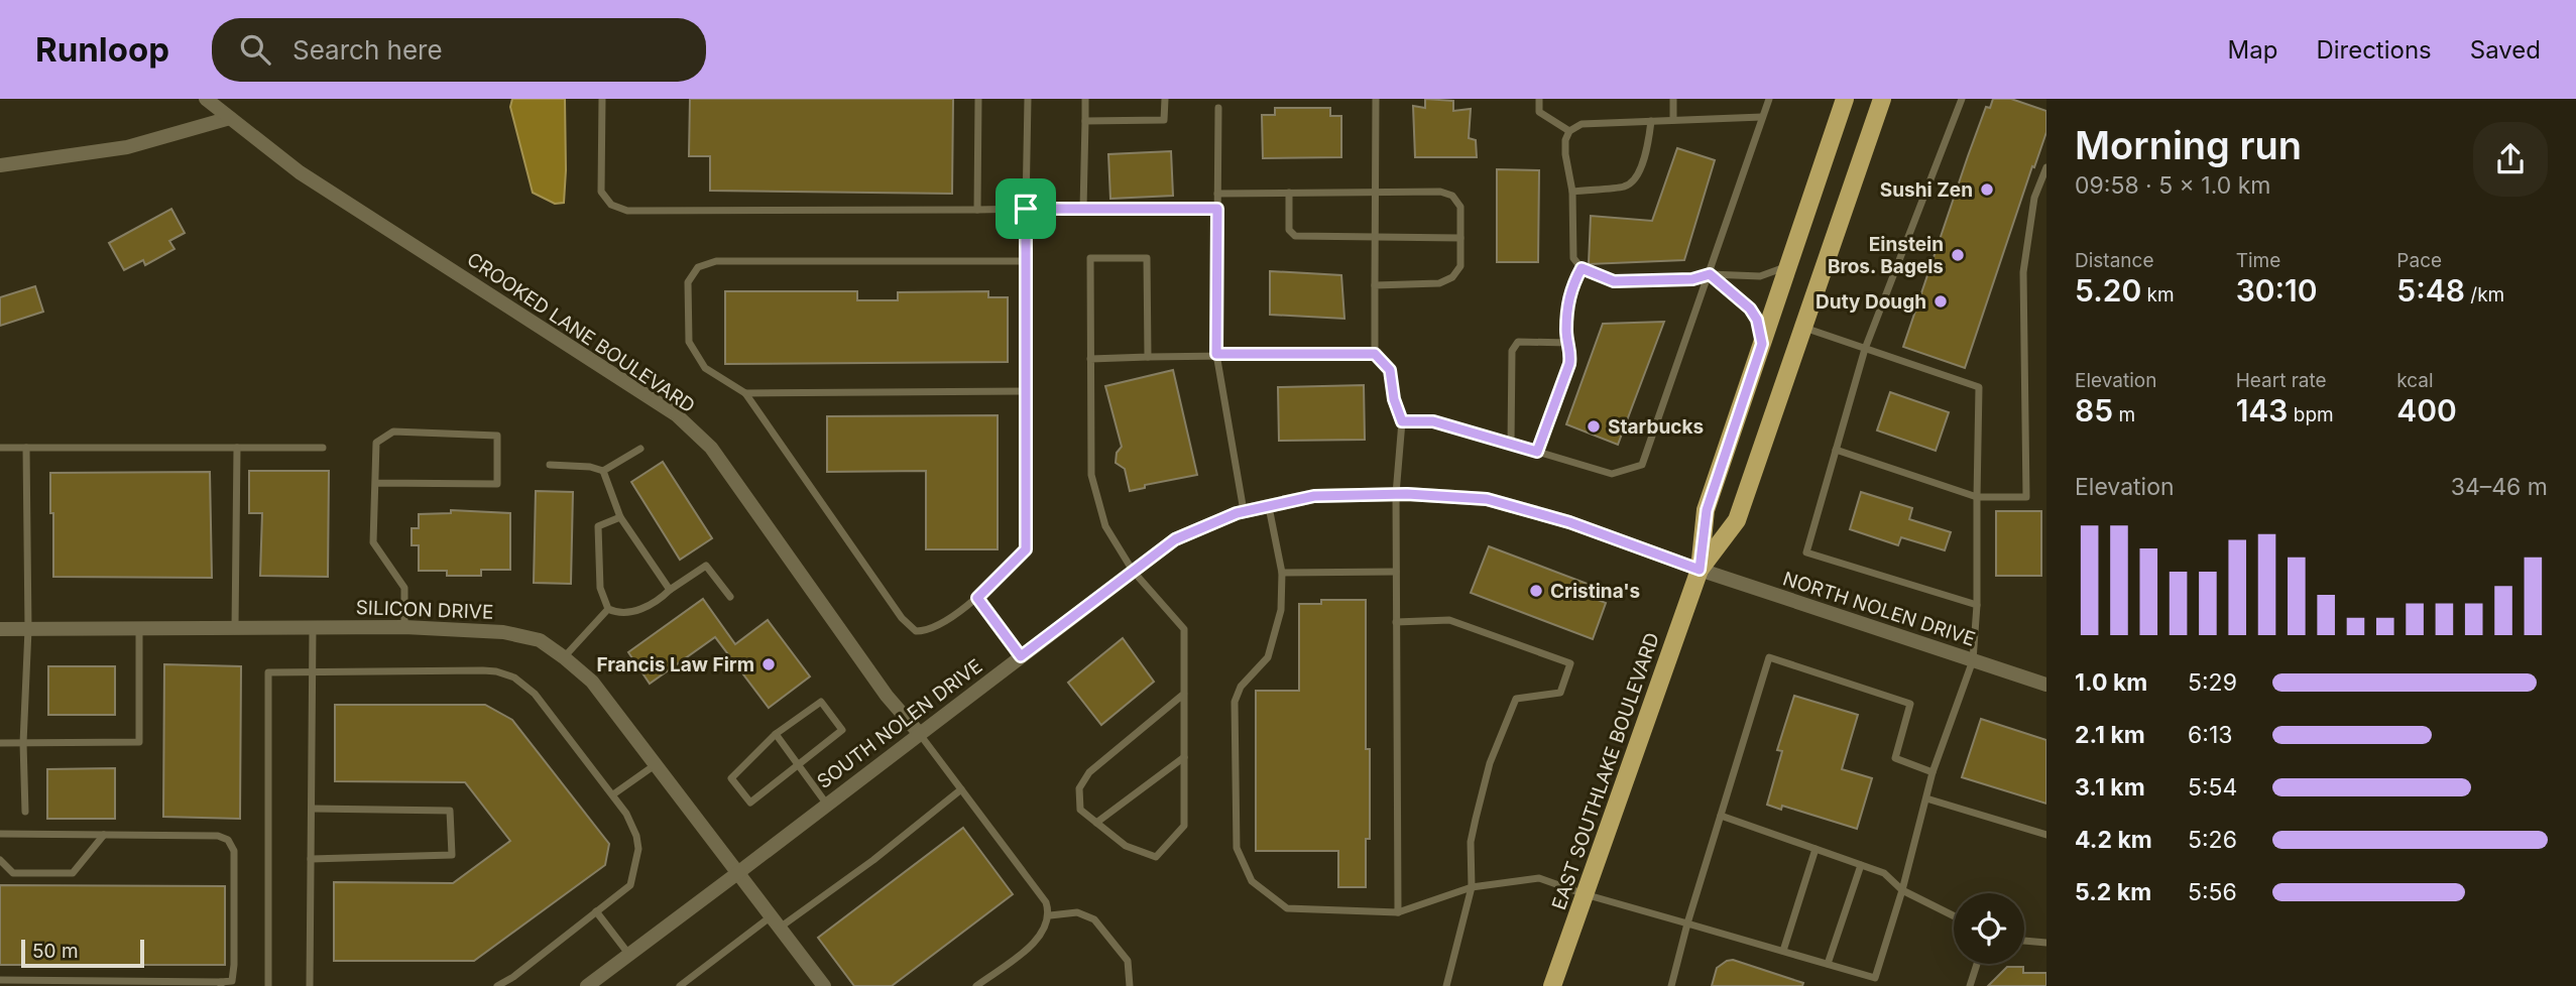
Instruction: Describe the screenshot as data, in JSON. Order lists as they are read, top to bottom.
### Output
{
  "streets": {
    "main road": ["EAST SOUTHLAKE BOULEVARD"],
    "street": [
      "CROOKED LANE BOULEVARD",
      "NORTH NOLEN DRIVE",
      "SILICON DRIVE",
      "SOUTH NOLEN DRIVE"
    ]
  },
  "crossings": [
    ["CROOKED LANE BOULEVARD", "SOUTH NOLEN DRIVE"],
    ["NORTH NOLEN DRIVE", "SOUTH NOLEN DRIVE"],
    ["NORTH NOLEN DRIVE", "EAST SOUTHLAKE BOULEVARD"],
    ["SILICON DRIVE", "SOUTH NOLEN DRIVE"],
    ["SOUTH NOLEN DRIVE", "EAST SOUTHLAKE BOULEVARD"]
  ],
  "places": [
    "Sushi Zen",
    "Einstein Bros. Bagels",
    "Duty Dough",
    "Starbucks",
    "Cristina's",
    "Francis Law Firm"
  ],
  "scale_bar": "50 m",
  "page": {
    "header": "Runloop",
    "search": "Search here",
    "nav": ["Map", "Directions", "Saved"],
    "heading": ["Morning run", "09:58 · 5 × 1.0 km"],
    "stats": [
      ["Distance", "5.20 km"],
      ["Time", "30:10"],
      ["Pace", "5:48 /km"],
      ["Elevation", "85 m"],
      ["Heart rate", "143 bpm"],
      ["kcal", "400"]
    ],
    "chart": ["Elevation", "34–46 m"],
    "list": [
      {
        "name": "1.0 km",
        "note": "5:29"
      },
      {
        "name": "2.1 km",
        "note": "6:13"
      },
      {
        "name": "3.1 km",
        "note": "5:54"
      },
      {
        "name": "4.2 km",
        "note": "5:26"
      },
      {
        "name": "5.2 km",
        "note": "5:56"
      }
    ],
    "scale": "50 m"
  }
}
